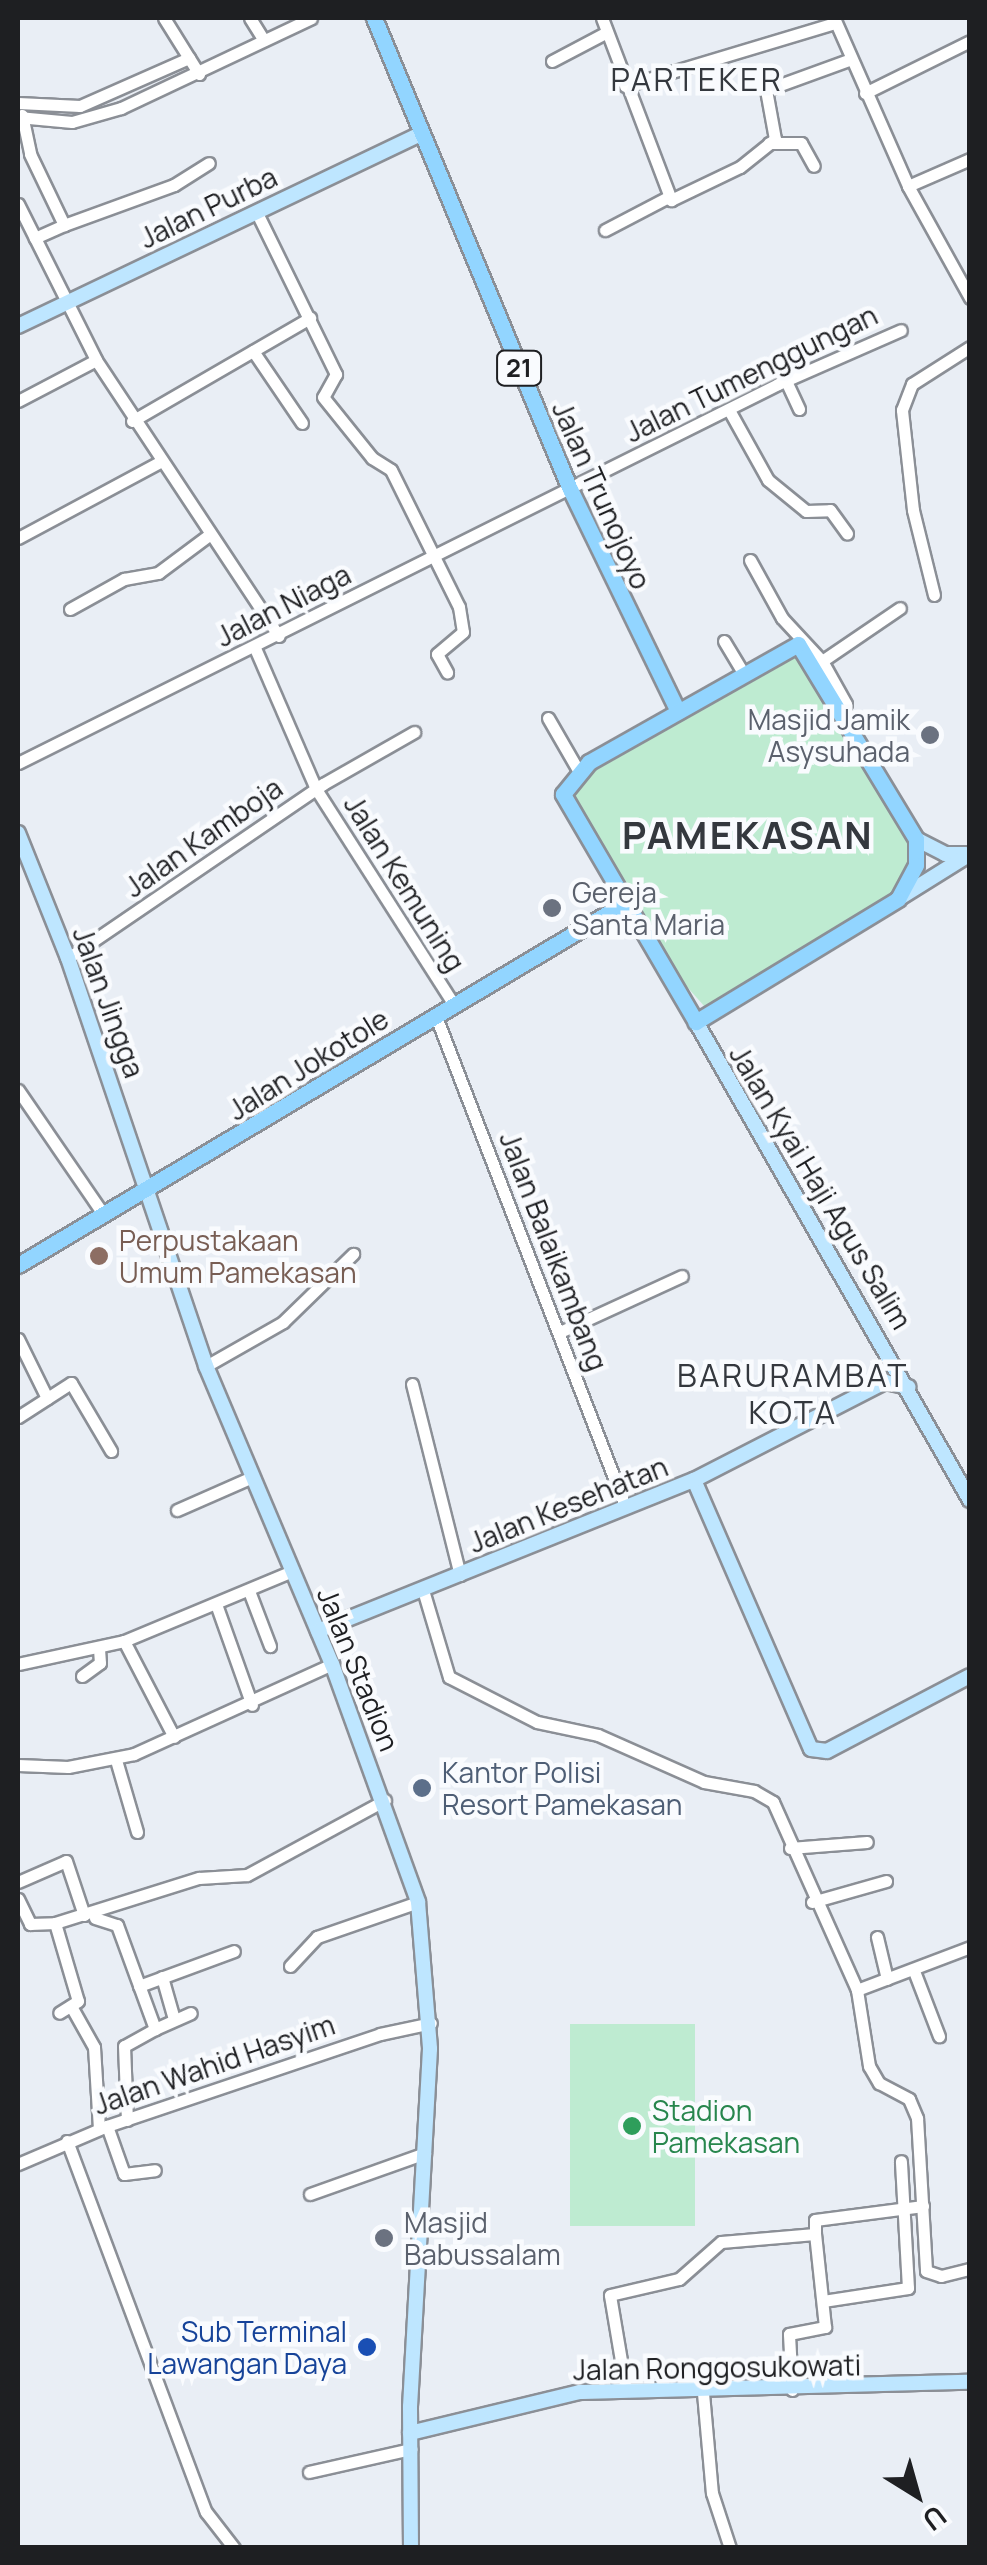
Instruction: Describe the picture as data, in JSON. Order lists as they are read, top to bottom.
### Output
{
  "streets": {
    "highway": [
      "21",
      "Jalan Trunojoyo",
      "Jalan Jokotole",
      "Jalan Kyai Haji Agus Salim"
    ],
    "main road": [
      "Jalan Purba",
      "Jalan Jingga",
      "Jalan Kesehatan",
      "Jalan Stadion",
      "Jalan Ronggosukowati"
    ],
    "street": [
      "Jalan Tumenggungan",
      "Jalan Niaga",
      "Jalan Kamboja",
      "Jalan Kemuning",
      "Jalan Balaikambang",
      "Jalan Wahid Hasyim"
    ]
  },
  "crossings": [
    ["Jalan Purba", "Jalan Trunojoyo"],
    ["Jalan Tumenggungan", "Jalan Trunojoyo"],
    ["Jalan Tumenggungan", "Jalan Niaga"],
    ["Jalan Trunojoyo", "Jalan Niaga"],
    ["Jalan Niaga", "Jalan Kemuning"],
    ["Jalan Kamboja", "Jalan Kemuning"],
    ["Jalan Kamboja", "Jalan Jingga"],
    ["Jalan Kemuning", "Jalan Jokotole"],
    ["Jalan Jingga", "Jalan Jokotole"],
    ["Jalan Jingga", "Jalan Stadion"],
    ["Jalan Jokotole", "Jalan Kyai Haji Agus Salim"],
    ["Jalan Jokotole", "Jalan Balaikambang"],
    ["Jalan Jokotole", "Jalan Stadion"],
    ["Jalan Balaikambang", "Jalan Kesehatan"],
    ["Jalan Kesehatan", "Jalan Stadion"],
    ["Jalan Stadion", "Jalan Wahid Hasyim"],
    ["Jalan Stadion", "Jalan Ronggosukowati"]
  ],
  "districts": ["PARTEKER", "PAMEKASAN", "BARURAMBAT KOTA"],
  "places": [
    "Masjid Jamik Asysuhada",
    "Gereja Santa Maria",
    "Perpustakaan Umum Pamekasan",
    "Kantor Polisi Resort Pamekasan",
    "Stadion Pamekasan",
    "Masjid Babussalam",
    "Sub Terminal Lawangan Daya"
  ],
  "north": "bottom right"
}
